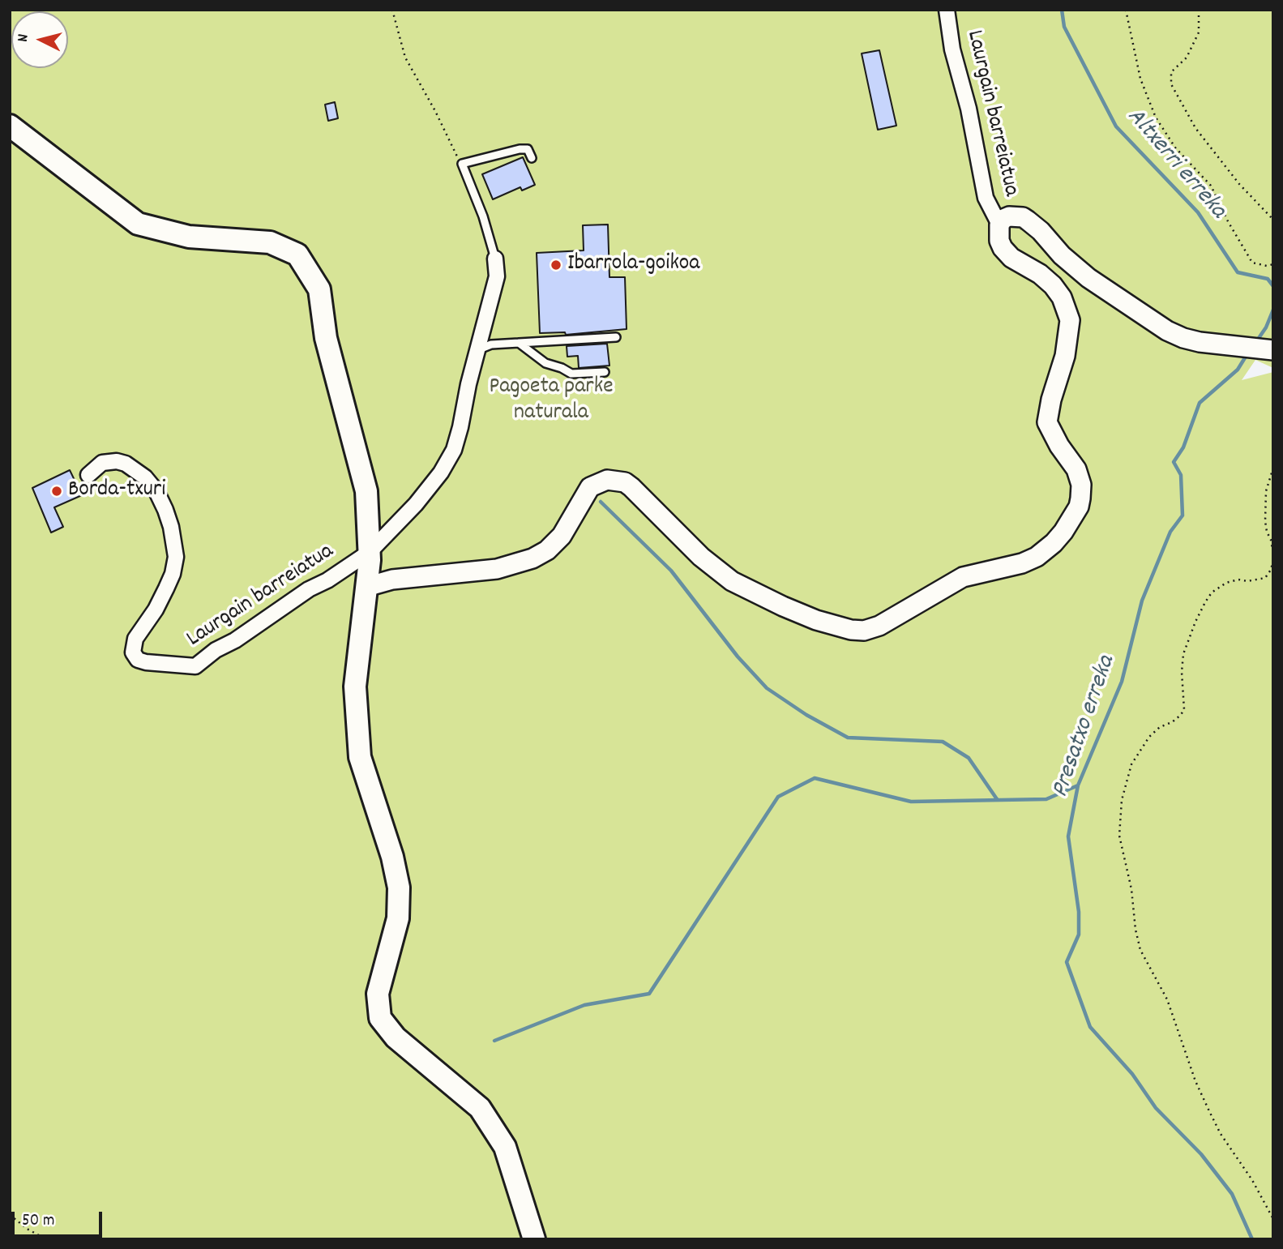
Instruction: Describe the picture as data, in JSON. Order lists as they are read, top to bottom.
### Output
{
  "streets": {
    "street": ["Laurgain barreiatua"]
  },
  "water": ["Altxerri erreka", "Presatxo erreka"],
  "parks": ["Pagoeta parke naturala"],
  "places": ["Ibarrola-goikoa", "Borda-txuri"],
  "scale_bar": "50 m",
  "north": "left"
}
